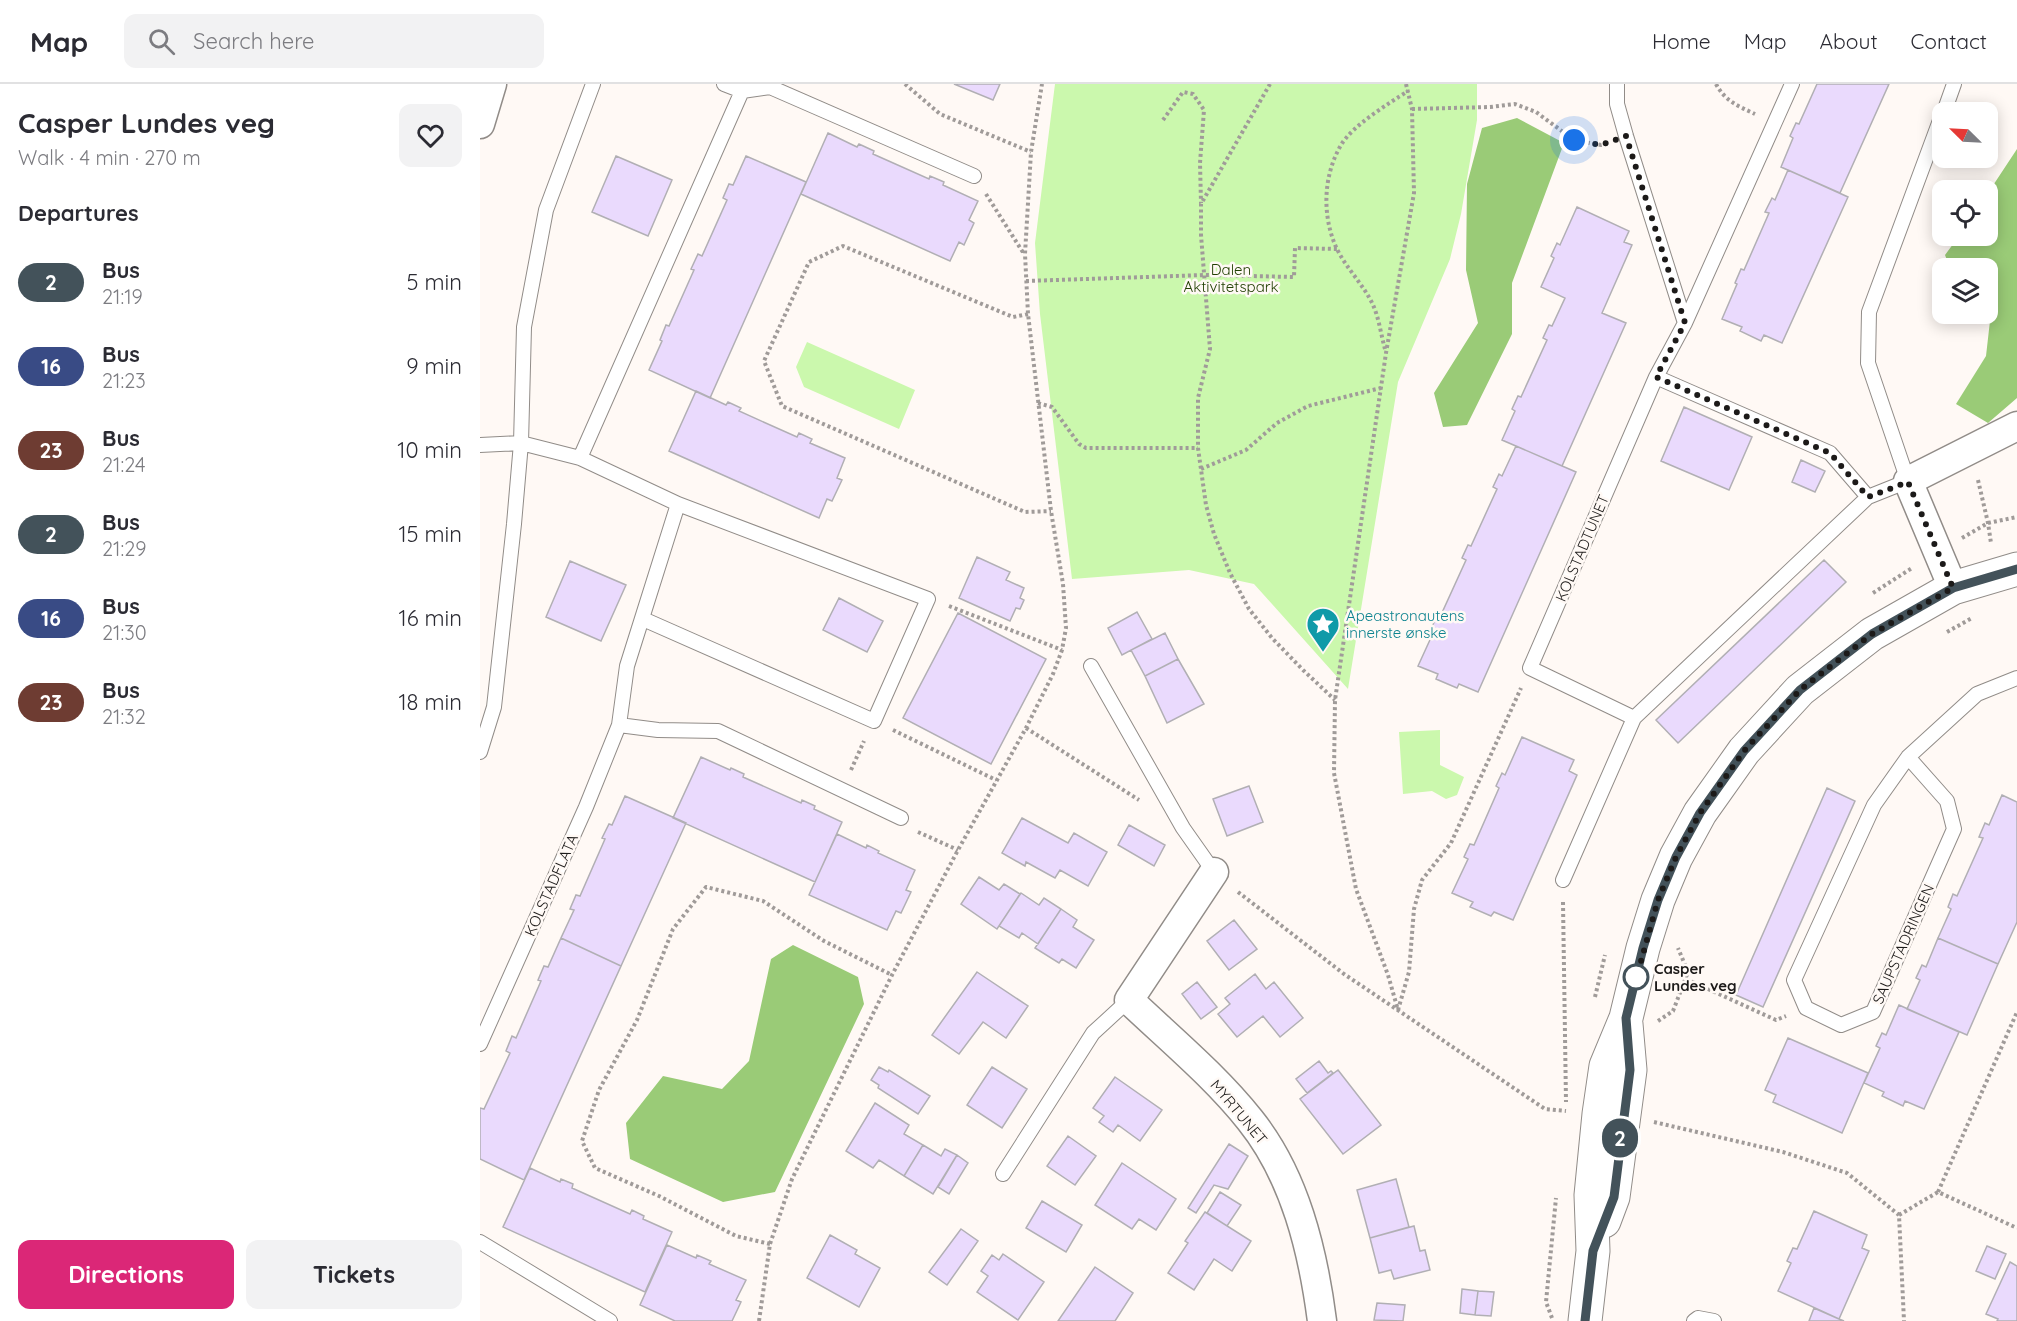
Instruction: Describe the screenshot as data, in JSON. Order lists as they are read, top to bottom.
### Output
{
  "streets": {
    "street": ["MYRTUNET"],
    "lane": ["KOLSTADTUNET", "KOLSTADFLATA", "SAUPSTADRINGEN"]
  },
  "parks": ["Dalen Aktivitetspark"],
  "places": {
    "place": ["Apeastronautens innerste ønske"],
    "other": ["Casper Lundes veg"]
  },
  "lines": ["bus line 2"],
  "north": "top left",
  "page": {
    "header": "Map",
    "search": "Search here",
    "nav": [
      "Home",
      "Map",
      "About",
      "Contact"
    ],
    "heading": [
      ["Casper Lundes veg", "Walk · 4 min · 270 m"],
      "Departures"
    ],
    "on_map": "2",
    "list": [
      {
        "mark": "2",
        "name": "Bus",
        "note": "21:19",
        "value": "5 min"
      },
      {
        "mark": "16",
        "name": "Bus",
        "note": "21:23",
        "value": "9 min"
      },
      {
        "mark": "23",
        "name": "Bus",
        "note": "21:24",
        "value": "10 min"
      },
      {
        "mark": "2",
        "name": "Bus",
        "note": "21:29",
        "value": "15 min"
      },
      {
        "mark": "16",
        "name": "Bus",
        "note": "21:30",
        "value": "16 min"
      },
      {
        "mark": "23",
        "name": "Bus",
        "note": "21:32",
        "value": "18 min"
      }
    ],
    "buttons": ["Directions", "Tickets"]
  }
}
